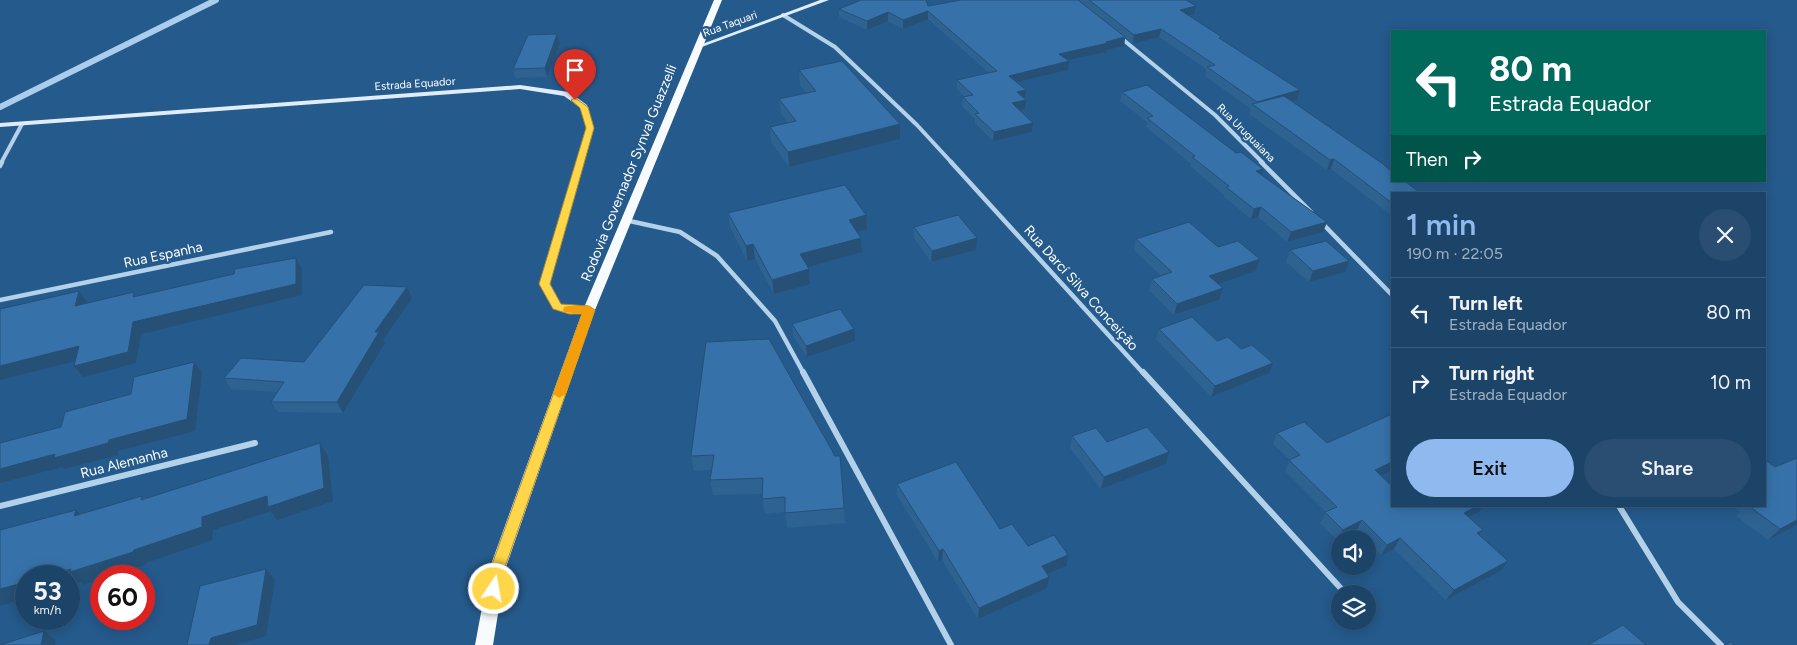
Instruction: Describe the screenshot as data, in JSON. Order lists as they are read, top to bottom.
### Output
{
  "streets": {
    "main road": ["Rodovia Governador Synval Guazzelli"],
    "street": [
      "Rua Taquari",
      "Estrada Equador",
      "Rua Uruguaiana",
      "Rua Espanha",
      "Rua Darcí Silva Conceição",
      "Rua Alemanha"
    ]
  },
  "crossings": [
    ["Rua Taquari", "Rodovia Governador Synval Guazzelli"],
    ["Rua Taquari", "Rua Darcí Silva Conceição"],
    ["Estrada Equador", "Rodovia Governador Synval Guazzelli"]
  ],
  "page": {
    "turn": ["80 m", "Estrada Equador"],
    "then": "Then",
    "heading": ["1 min", "190 m · 22:05"],
    "list": [
      {
        "name": "Turn left",
        "note": "Estrada Equador",
        "value": "80 m"
      },
      {
        "name": "Turn right",
        "note": "Estrada Equador",
        "value": "10 m"
      }
    ],
    "buttons": ["Exit", "Share"],
    "speed": "53 km/h",
    "limit": "60"
  }
}
